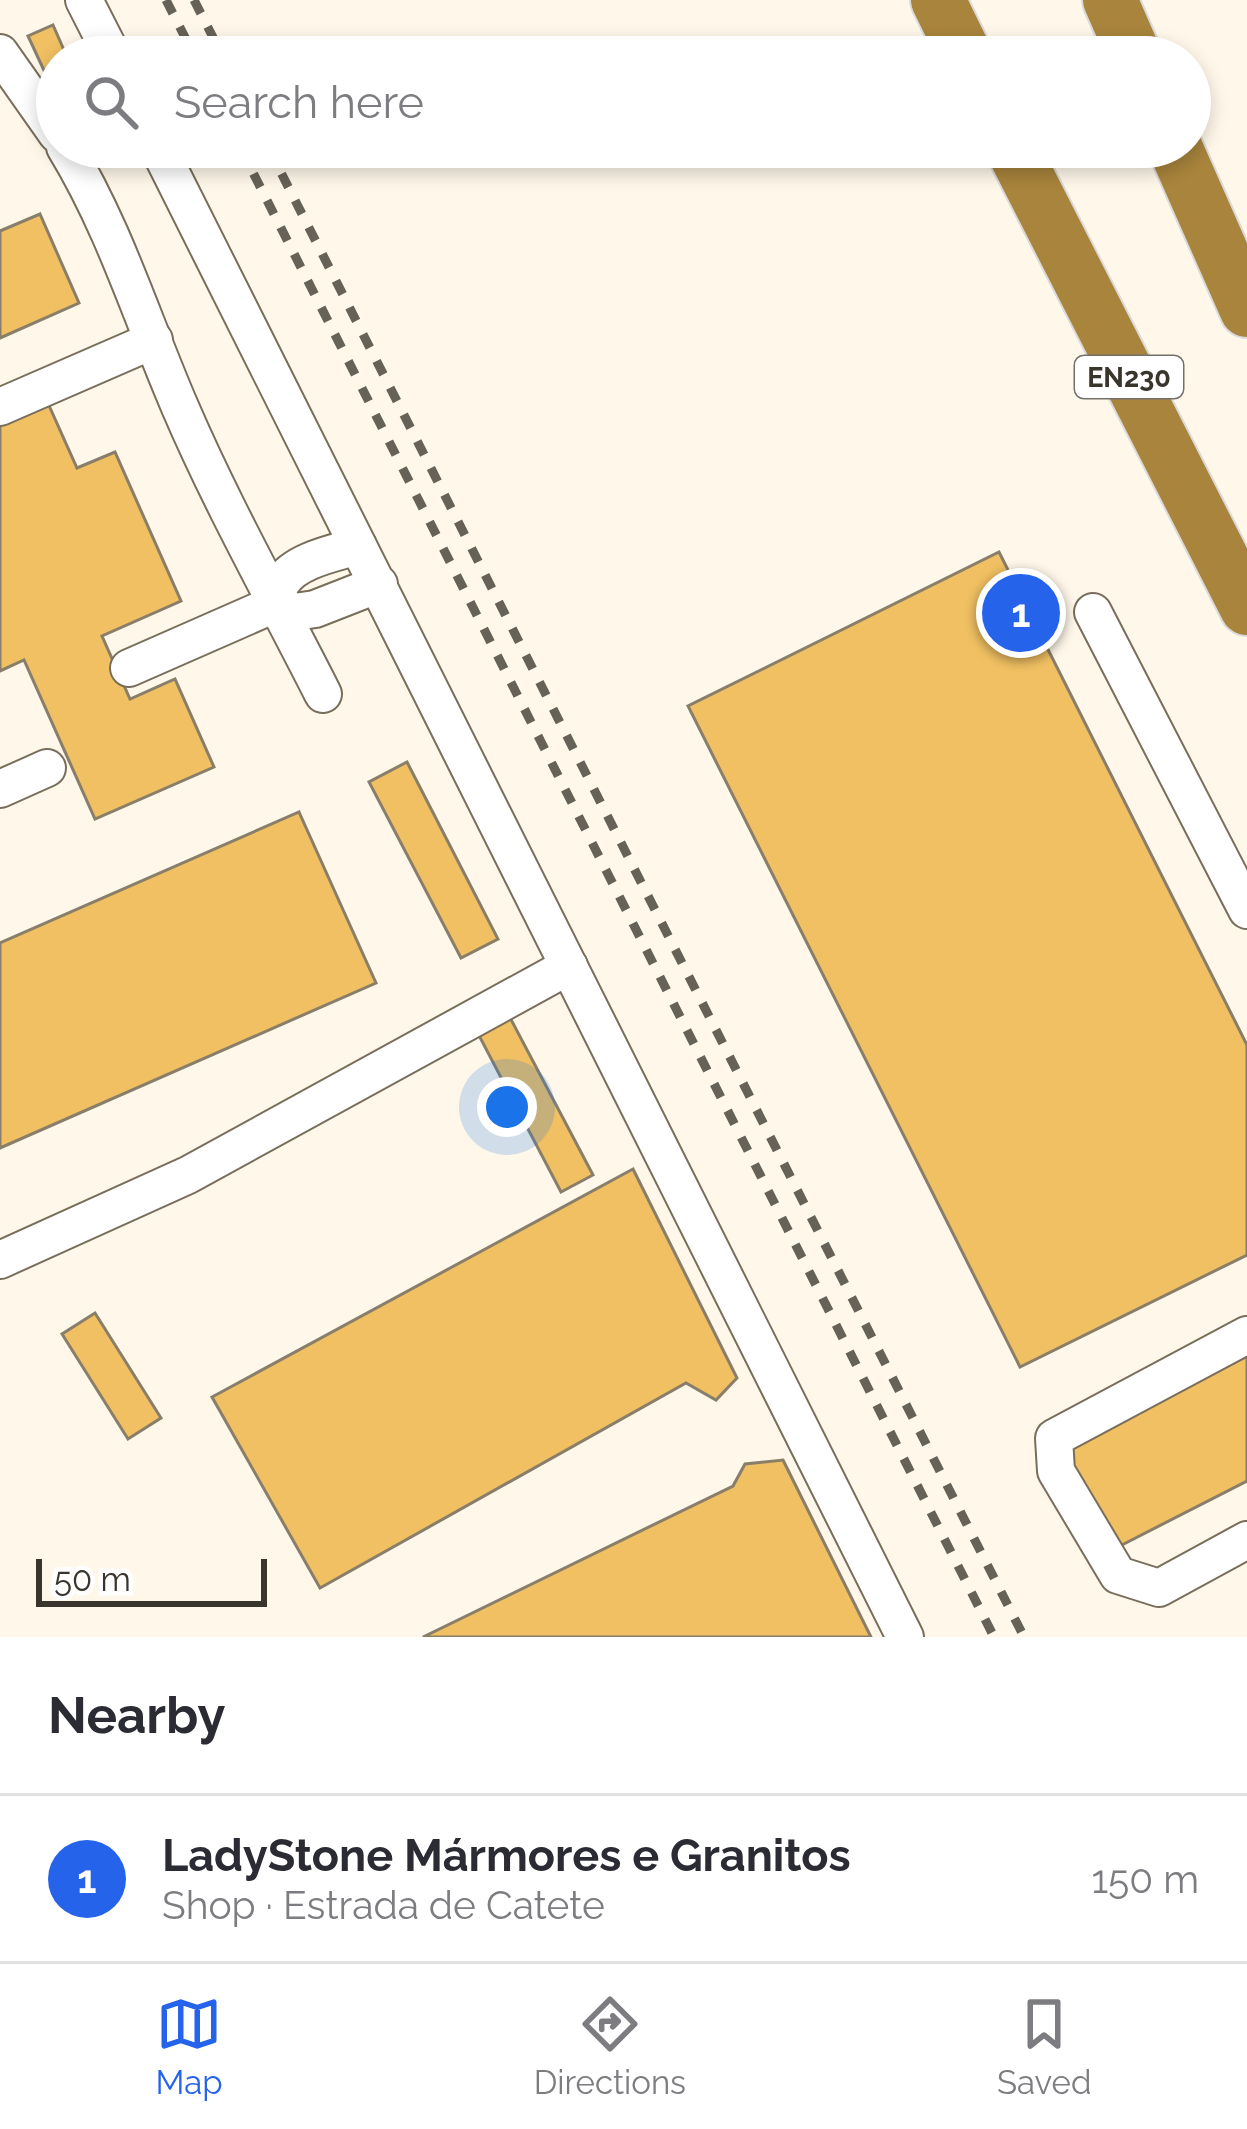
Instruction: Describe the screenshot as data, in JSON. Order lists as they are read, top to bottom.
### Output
{
  "streets": {
    "highway": ["EN230"]
  },
  "scale_bar": "50 m",
  "page": {
    "search": "Search here",
    "pins": "1",
    "scale": "50 m",
    "heading": "Nearby",
    "list": [
      {
        "mark": "1",
        "name": "LadyStone Mármores e Granitos",
        "note": "Shop · Estrada de Catete",
        "value": "150 m"
      }
    ],
    "nav": ["Map", "Directions", "Saved"]
  }
}
